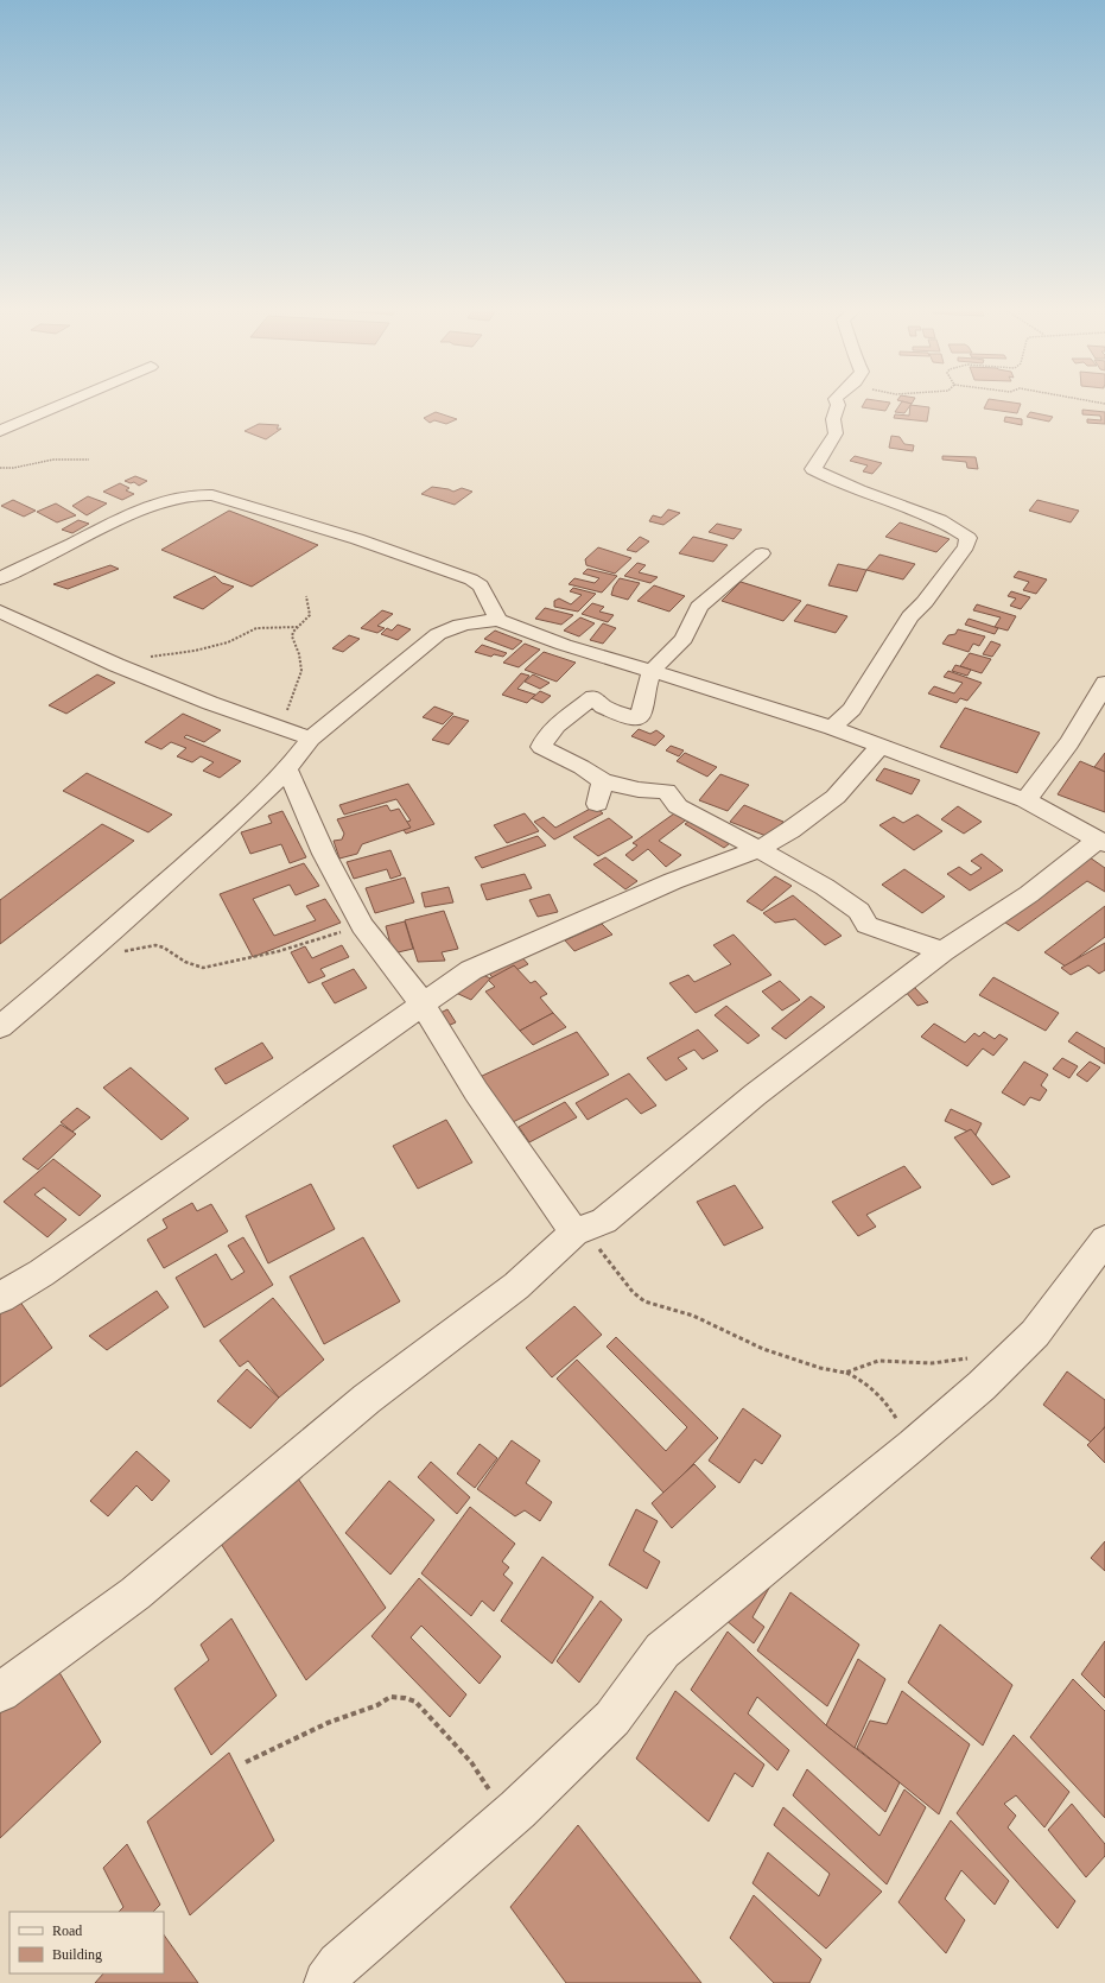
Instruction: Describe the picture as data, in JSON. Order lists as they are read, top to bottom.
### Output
{
  "legend": ["Road", "Building"]
}
